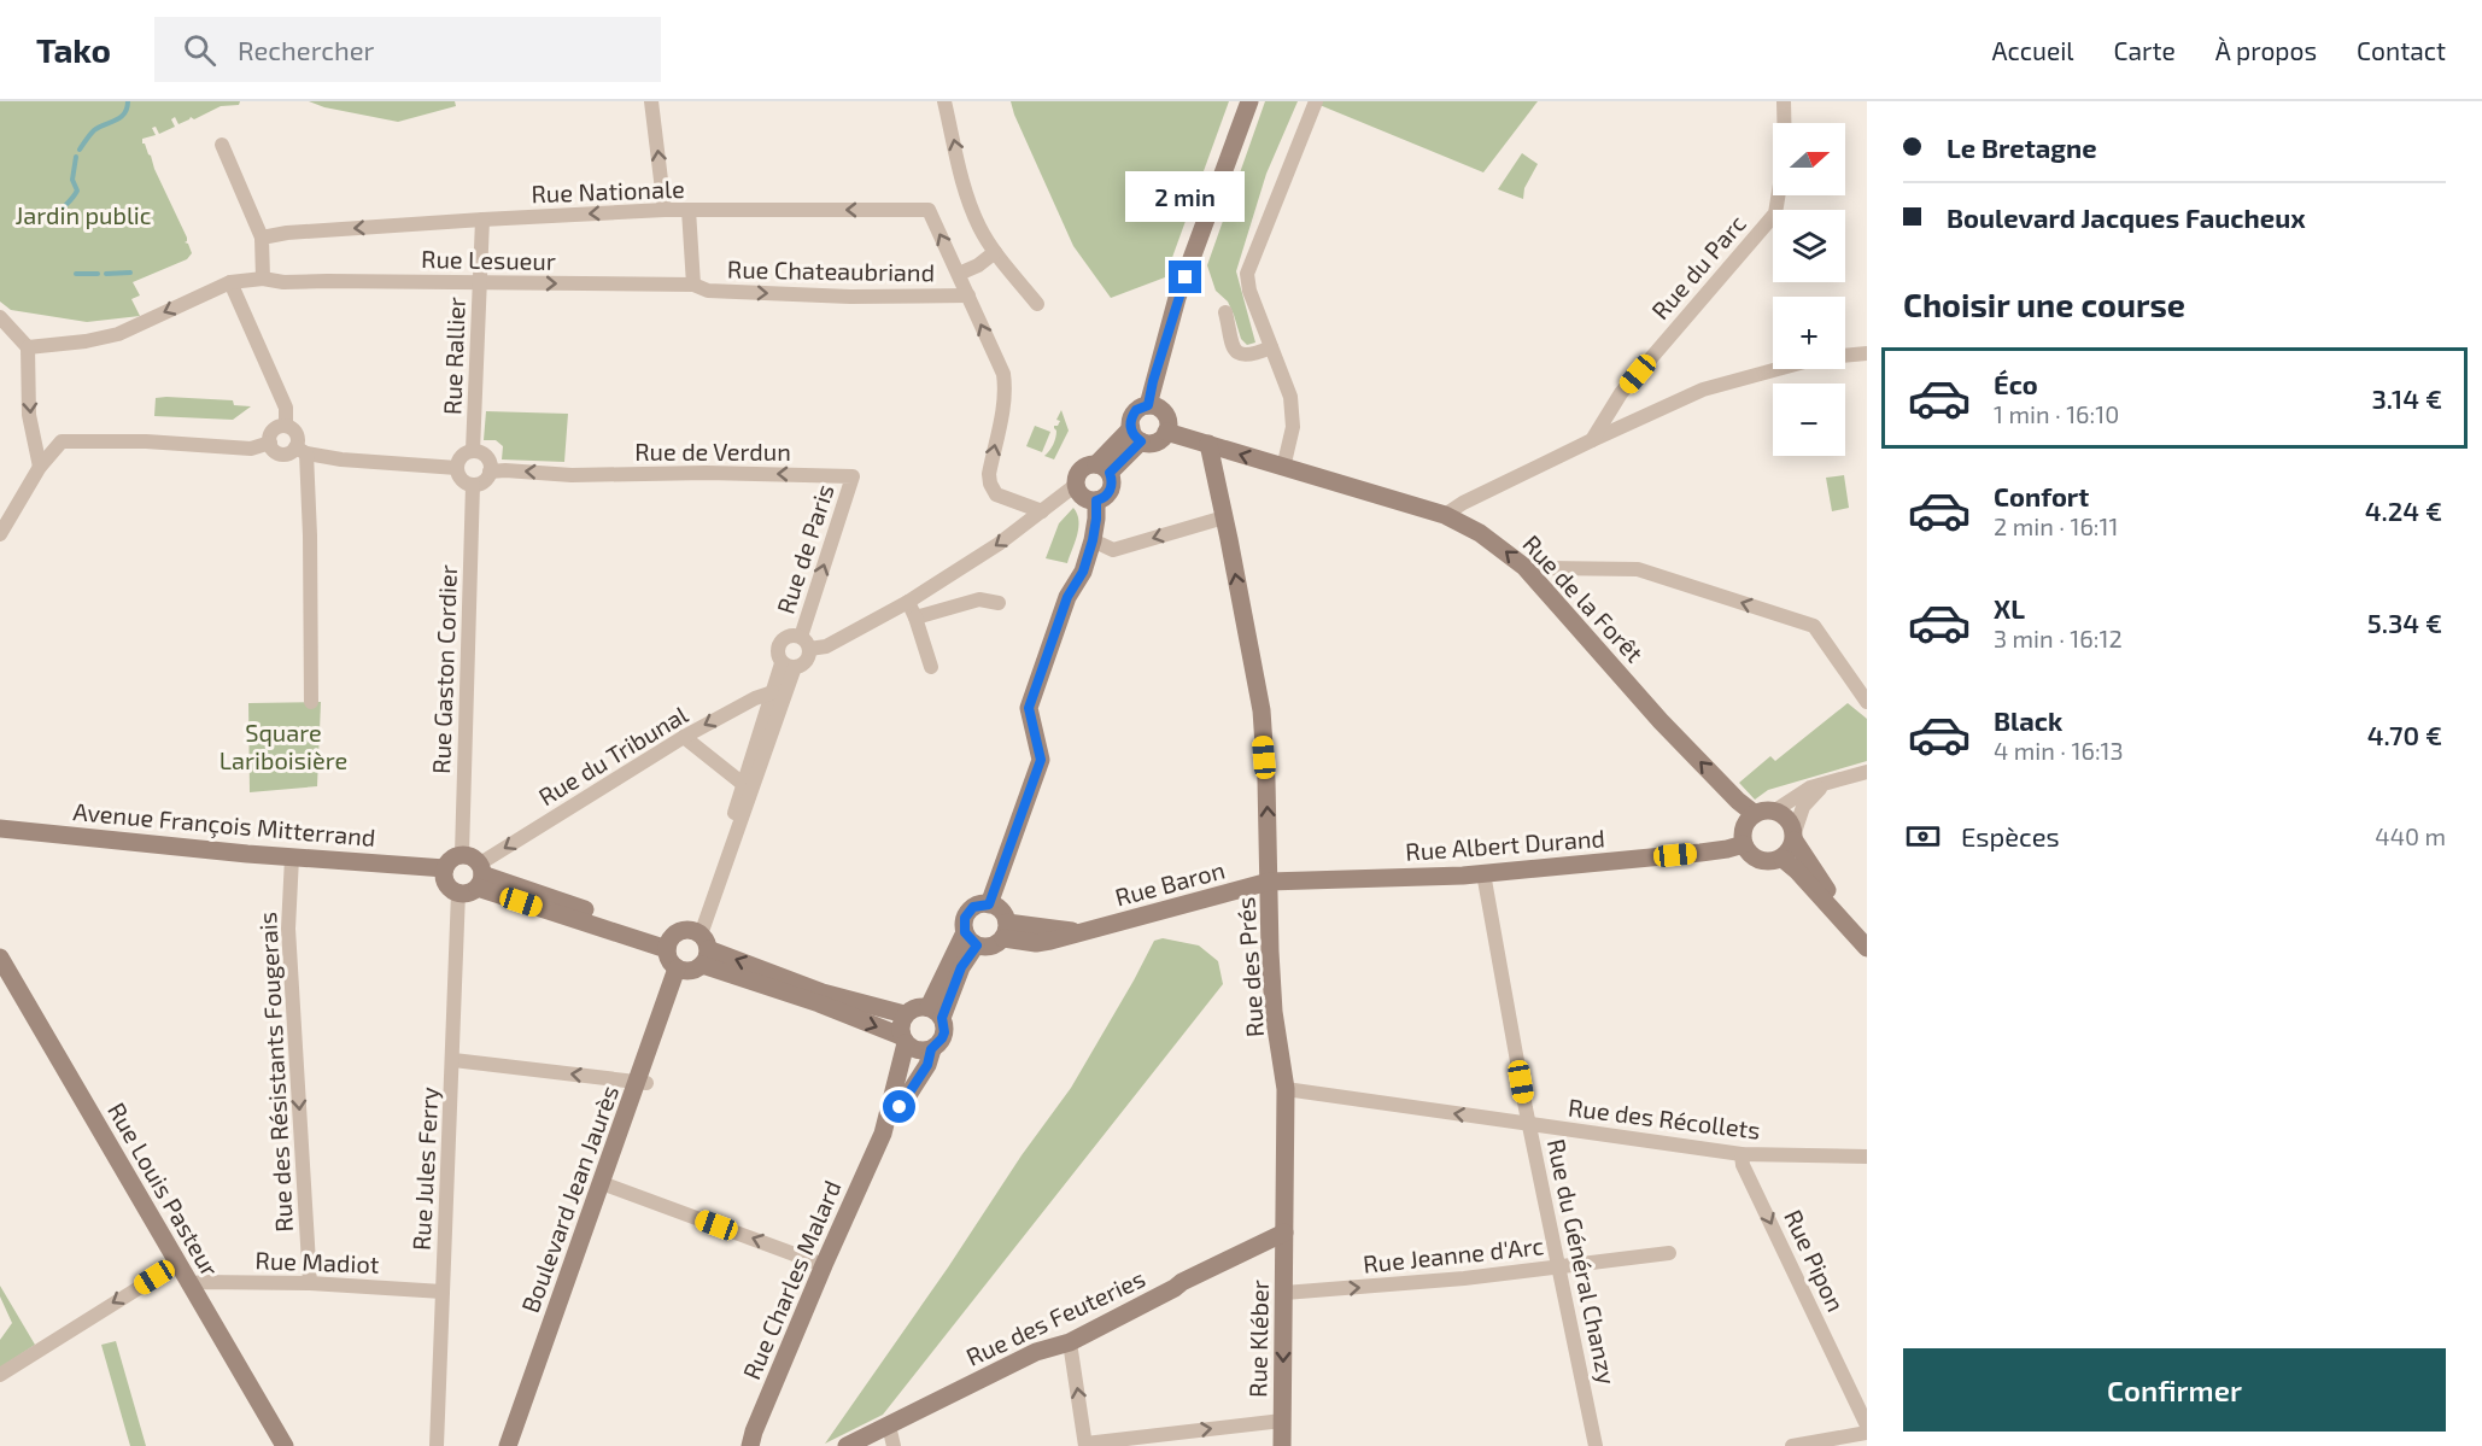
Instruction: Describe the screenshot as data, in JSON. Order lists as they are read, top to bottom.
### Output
{
  "streets": {
    "main road": [
      "Rue de la Forêt",
      "Avenue François Mitterrand",
      "Rue Albert Durand",
      "Rue Baron",
      "Rue des Prés",
      "Rue Louis Pasteur",
      "Boulevard Jean Jaurès",
      "Rue Charles Malard",
      "Rue des Feuteries",
      "Rue Kléber"
    ],
    "street": [
      "Rue Nationale",
      "Rue Lesueur",
      "Rue du Parc",
      "Rue Chateaubriand",
      "Rue Rallier",
      "Rue de Verdun",
      "Rue de Paris",
      "Rue Gaston Cordier",
      "Rue du Tribunal",
      "Rue des Résistants Fougerais",
      "Rue des Récollets",
      "Rue Jules Ferry",
      "Rue Jeanne d'Arc",
      "Rue Pipon",
      "Rue Madiot",
      "Rue du Général Chanzy"
    ]
  },
  "crossings": [
    ["Rue Nationale", "Rue Rallier"],
    ["Rue Lesueur", "Rue Chateaubriand"],
    ["Rue Lesueur", "Rue Rallier"],
    ["Rue Rallier", "Rue de Verdun"],
    ["Rue Rallier", "Rue Gaston Cordier"],
    ["Rue de Verdun", "Rue de Paris"],
    ["Rue de Verdun", "Rue Gaston Cordier"],
    ["Rue de Paris", "Boulevard Jean Jaurès"],
    ["Rue de la Forêt", "Rue Albert Durand"],
    ["Rue de la Forêt", "Rue des Prés"],
    ["Rue Gaston Cordier", "Rue du Tribunal"],
    ["Rue Gaston Cordier", "Avenue François Mitterrand"],
    ["Rue Gaston Cordier", "Rue Jules Ferry"],
    ["Rue du Tribunal", "Avenue François Mitterrand"],
    ["Rue du Tribunal", "Rue Jules Ferry"],
    ["Rue du Tribunal", "Boulevard Jean Jaurès"],
    ["Avenue François Mitterrand", "Rue des Résistants Fougerais"],
    ["Avenue François Mitterrand", "Rue Jules Ferry"],
    ["Rue Albert Durand", "Rue Baron"],
    ["Rue Albert Durand", "Rue des Prés"],
    ["Rue Albert Durand", "Rue du Général Chanzy"],
    ["Rue Baron", "Rue des Prés"],
    ["Rue des Prés", "Rue des Récollets"],
    ["Rue des Prés", "Rue des Feuteries"],
    ["Rue des Prés", "Rue Kléber"],
    ["Rue des Résistants Fougerais", "Rue Madiot"],
    ["Rue des Récollets", "Rue Pipon"],
    ["Rue des Récollets", "Rue du Général Chanzy"],
    ["Rue Jules Ferry", "Rue Madiot"],
    ["Rue Louis Pasteur", "Rue Madiot"],
    ["Rue Jeanne d'Arc", "Rue du Général Chanzy"],
    ["Rue Jeanne d'Arc", "Rue Kléber"],
    ["Rue des Feuteries", "Rue Kléber"]
  ],
  "one_way": [
    "Rue Nationale",
    "Rue Chateaubriand",
    "Rue de Verdun",
    "Rue de Paris",
    "Rue de la Forêt",
    "Rue du Tribunal",
    "Rue des Prés",
    "Rue des Résistants Fougerais",
    "Rue des Récollets",
    "Rue Jeanne d'Arc",
    "Rue Pipon",
    "Rue Kléber"
  ],
  "parks": ["Jardin public", "Square Lariboisière"],
  "north": "right",
  "page": {
    "header": "Tako",
    "search": "Rechercher",
    "nav": [
      "Accueil",
      "Carte",
      "À propos",
      "Contact"
    ],
    "banner": ["Le Bretagne", "Boulevard Jacques Faucheux"],
    "map_buttons": ["+", "−"],
    "bubble": "2 min",
    "heading": "Choisir une course",
    "list": [
      {
        "name": "Éco",
        "note": "1 min · 16:10",
        "value": "3.14 €"
      },
      {
        "name": "Confort",
        "note": "2 min · 16:11",
        "value": "4.24 €"
      },
      {
        "name": "XL",
        "note": "3 min · 16:12",
        "value": "5.34 €"
      },
      {
        "name": "Black",
        "note": "4 min · 16:13",
        "value": "4.70 €"
      }
    ],
    "pay": ["Espèces", "440 m"],
    "buttons": "Confirmer"
  }
}
